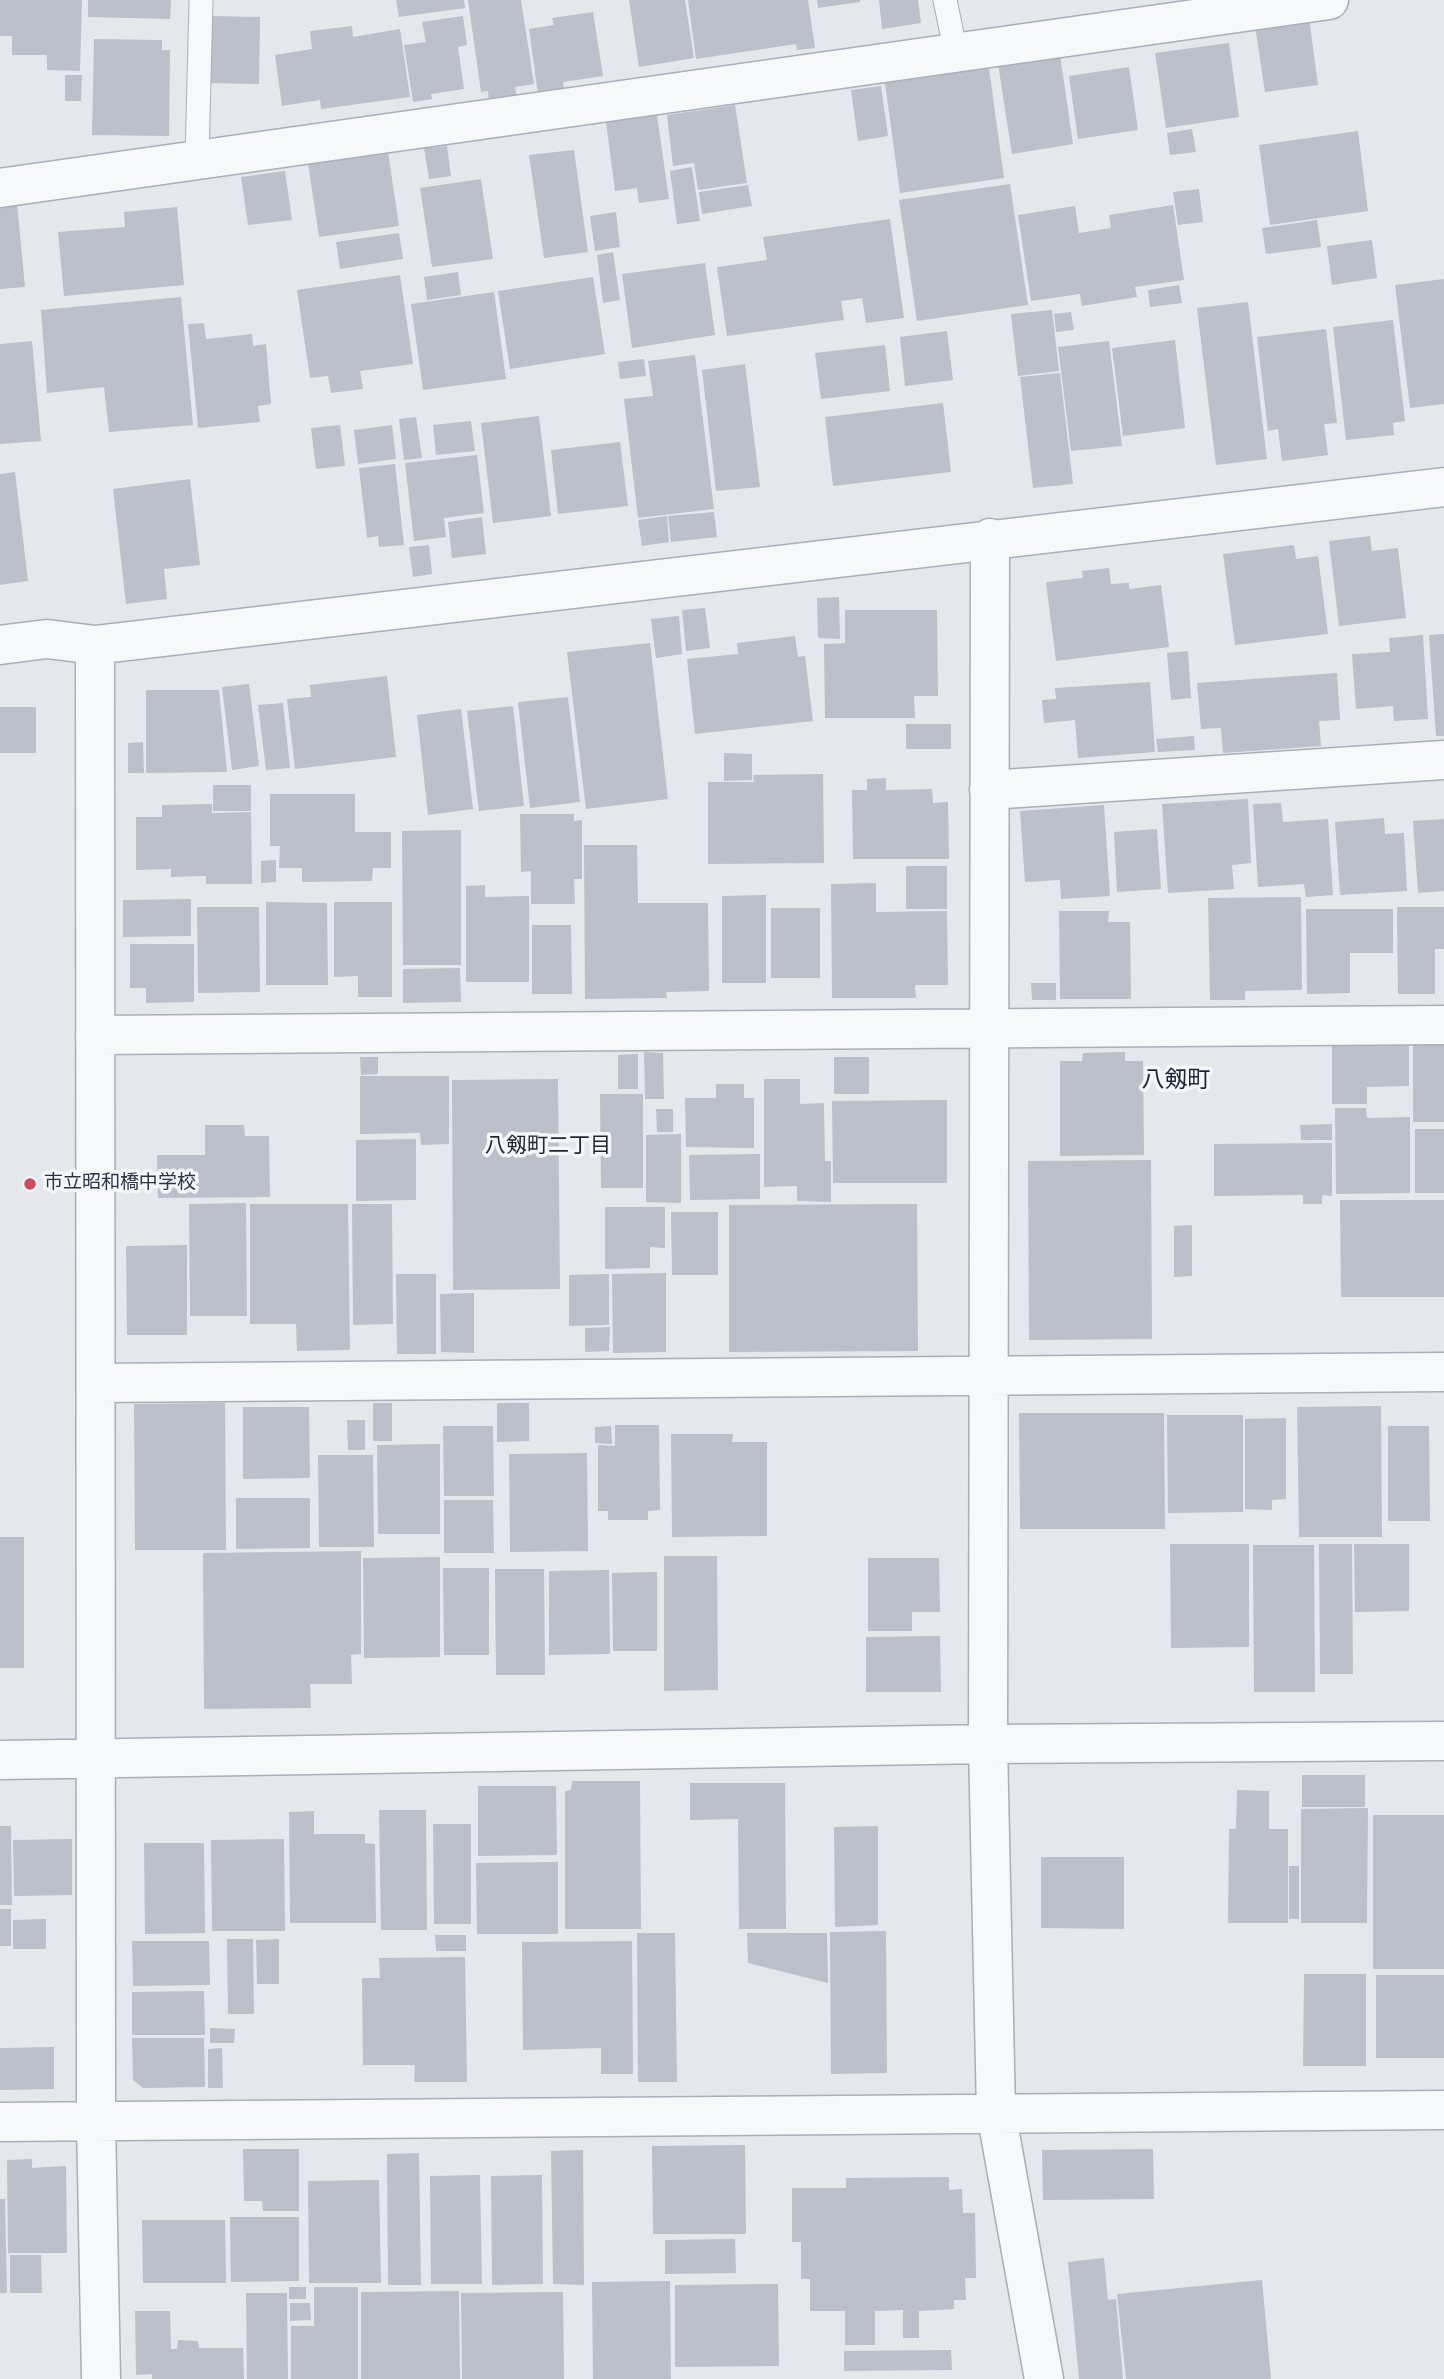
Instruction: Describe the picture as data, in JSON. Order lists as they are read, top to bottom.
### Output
{
  "districts": ["八剱町", "八剱町二丁目"],
  "places": ["市立昭和橋中学校"]
}
